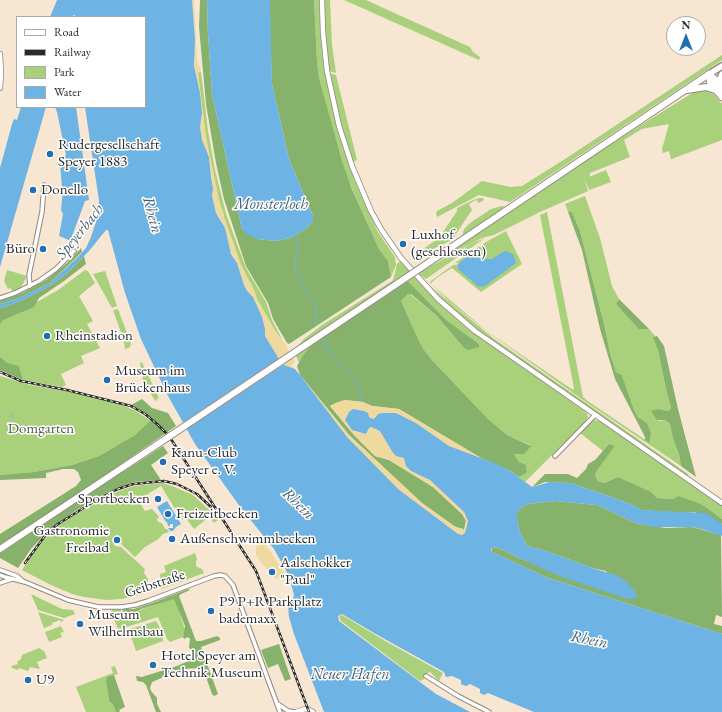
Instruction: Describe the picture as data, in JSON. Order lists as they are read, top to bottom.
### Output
{
  "streets": {
    "street": ["Geibstraße"]
  },
  "water": [
    "Monsterloch",
    "Rhein",
    "Speyerbach",
    "Neuer Hafen"
  ],
  "parks": ["Domgarten"],
  "places": [
    "Rudergesellschaft Speyer 1883",
    "Donello",
    "Luxhof (geschlossen)",
    "Büro",
    "Rheinstadion",
    "Museum im Brückenhaus",
    "Kanu-Club Speyer e. V.",
    "Sportbecken",
    "Freizeitbecken",
    "Außenschwimmbecken",
    "Gastronomie Freibad",
    "Aalschokker \"Paul\"",
    "P9 P+R Parkplatz bademaxx",
    "Museum Wilhelmsbau",
    "Hotel Speyer am Technik Museum",
    "U9"
  ],
  "legend": [
    "Road",
    "Railway",
    "Park",
    "Water"
  ],
  "north": "top"
}
